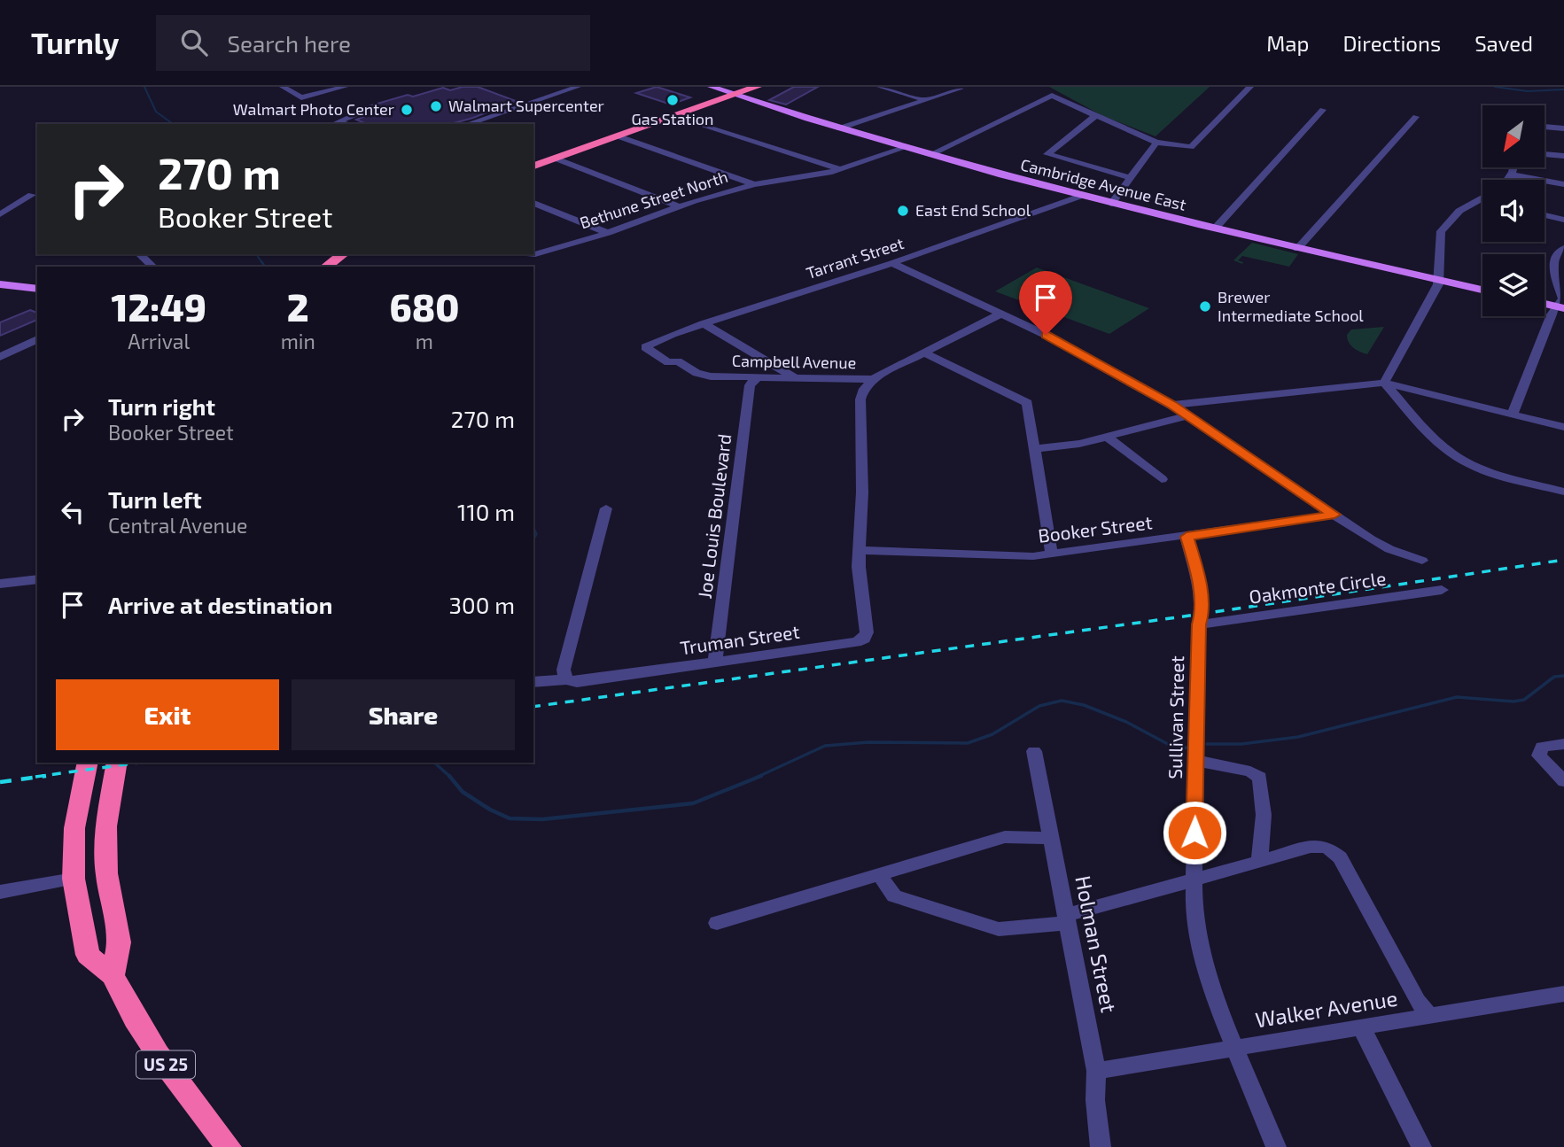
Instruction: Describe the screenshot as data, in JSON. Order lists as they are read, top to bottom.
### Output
{
  "streets": {
    "highway": ["US 25"],
    "main road": ["Cambridge Avenue East"],
    "street": [
      "Bethune Street North",
      "Tarrant Street",
      "Campbell Avenue",
      "Joe Louis Boulevard",
      "Booker Street",
      "Oakmonte Circle",
      "Truman Street",
      "Sullivan Street",
      "Holman Street",
      "Walker Avenue"
    ]
  },
  "crossings": [
    ["Cambridge Avenue East", "Bethune Street North"],
    ["Cambridge Avenue East", "Tarrant Street"],
    ["Tarrant Street", "Campbell Avenue"],
    ["Campbell Avenue", "Joe Louis Boulevard"],
    ["Joe Louis Boulevard", "Truman Street"],
    ["Booker Street", "Truman Street"],
    ["Booker Street", "Sullivan Street"],
    ["Oakmonte Circle", "Sullivan Street"],
    ["Sullivan Street", "Walker Avenue"],
    ["Holman Street", "Walker Avenue"]
  ],
  "places": [
    "Gas Station",
    "Walmart Supercenter",
    "Walmart Photo Center",
    "East End School",
    "Brewer Intermediate School"
  ],
  "north": "bottom left",
  "page": {
    "header": "Turnly",
    "search": "Search here",
    "nav": ["Map", "Directions", "Saved"],
    "turn": ["270 m", "Booker Street"],
    "eta": [
      "12:49",
      "Arrival",
      "2",
      "min",
      "680",
      "m"
    ],
    "list": [
      {
        "name": "Turn right",
        "note": "Booker Street",
        "value": "270 m"
      },
      {
        "name": "Turn left",
        "note": "Central Avenue",
        "value": "110 m"
      },
      {
        "name": "Arrive at destination",
        "value": "300 m"
      }
    ],
    "buttons": ["Exit", "Share"]
  }
}
